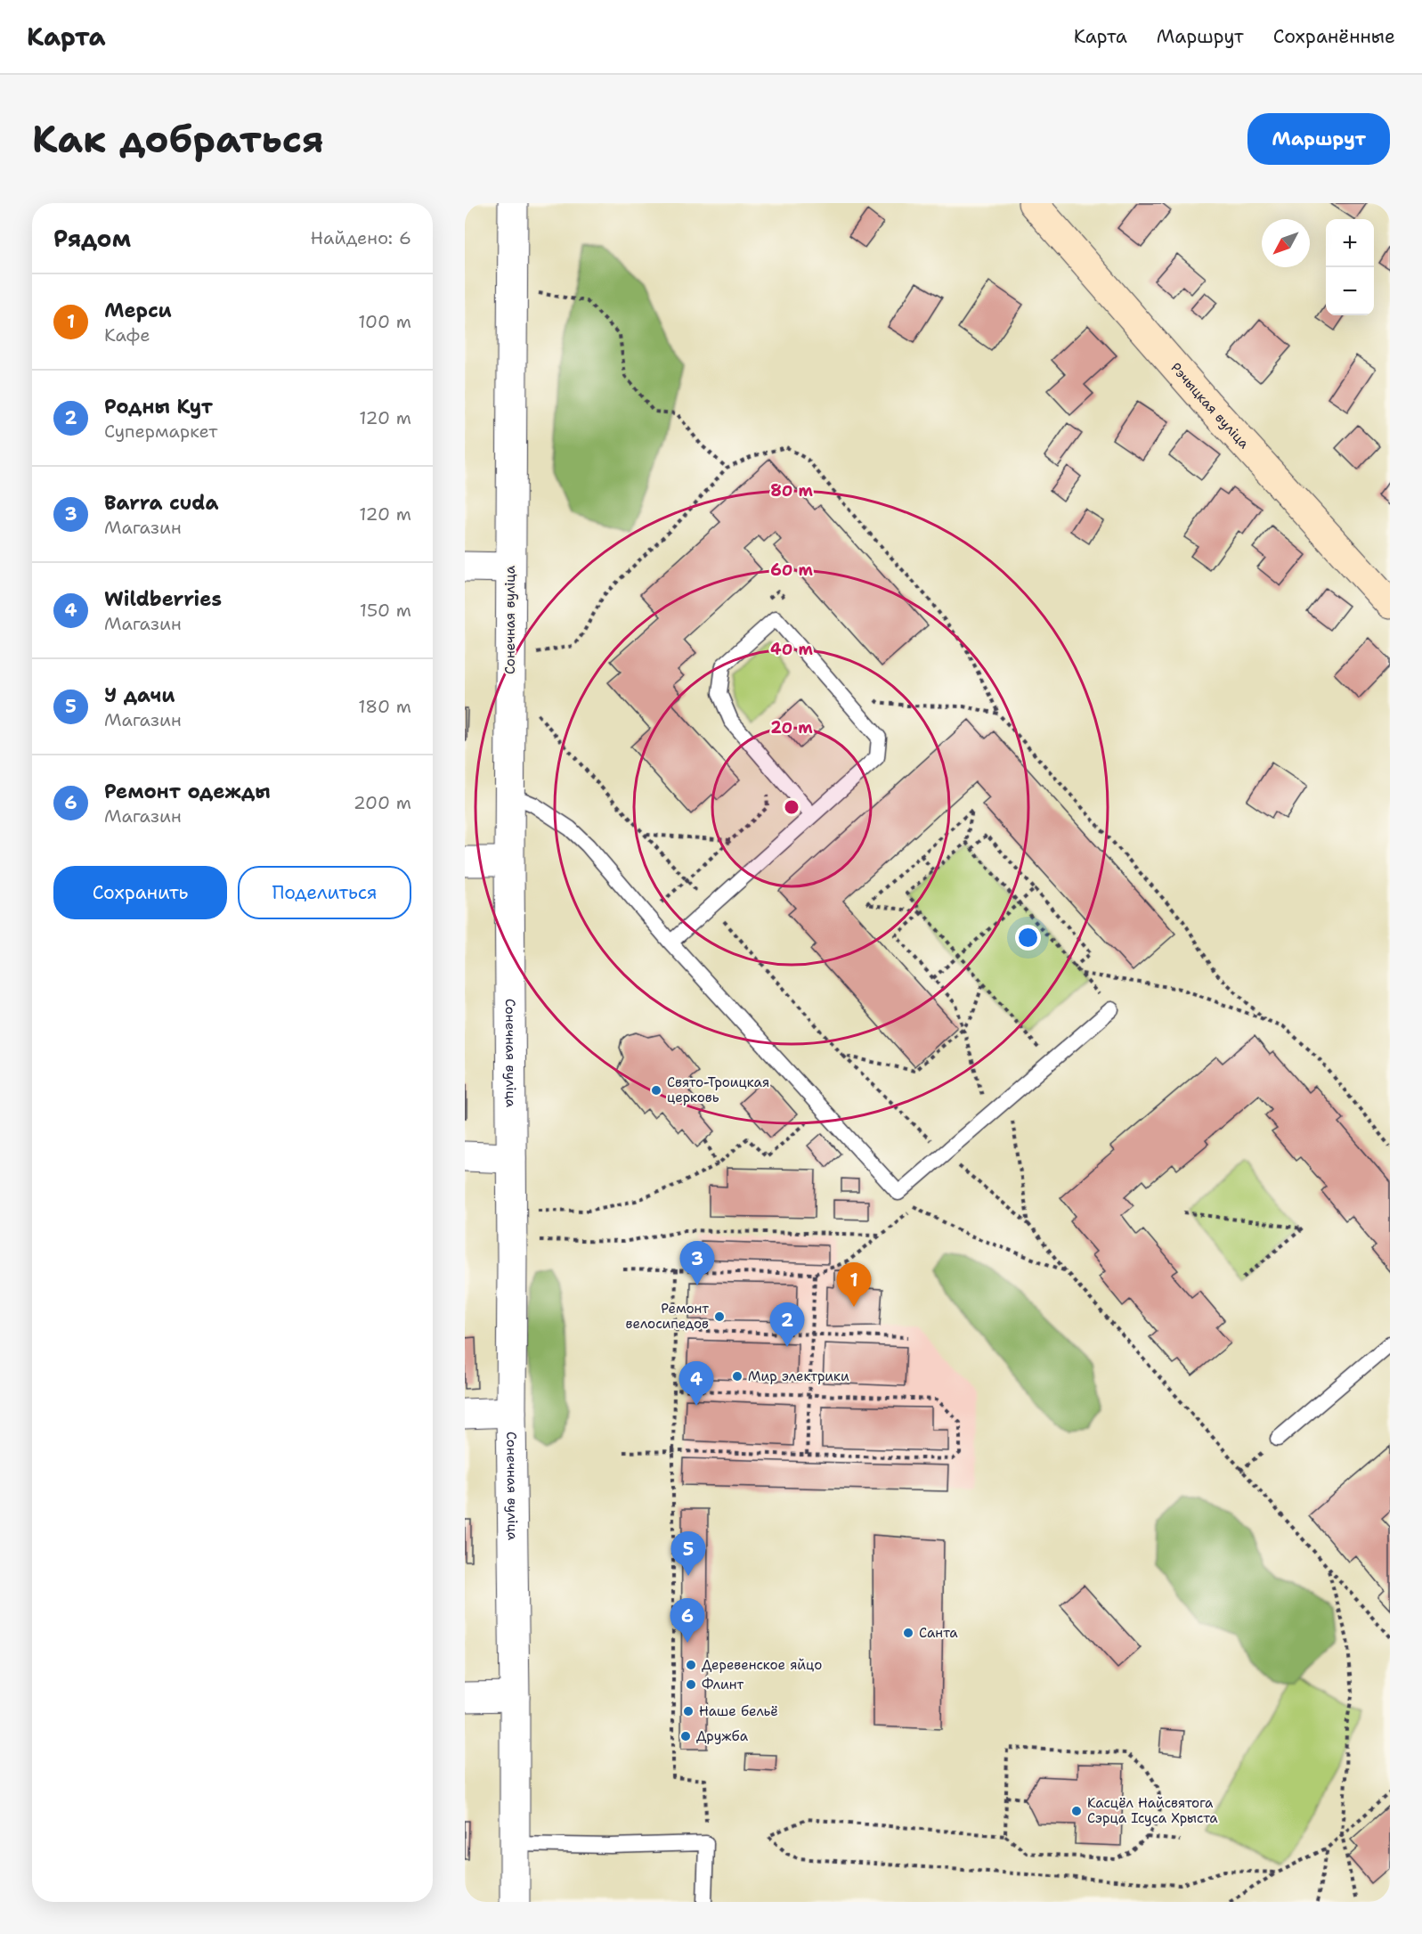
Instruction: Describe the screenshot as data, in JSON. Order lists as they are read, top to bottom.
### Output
{
  "streets": {
    "main road": ["Рэчыцкая вуліца"],
    "street": ["Сонечная вуліца"]
  },
  "places": [
    "Свято-Троицкая церковь",
    "Ремонт велосипедов",
    "Мир электрики",
    "Санта",
    "Деревенское яйцо",
    "Флинт",
    "Наше бельё",
    "Дружба",
    "Касцёл Найсвятога Сэрца Ісуса Хрыста"
  ],
  "north": "bottom left",
  "page": {
    "header": "Карта",
    "nav": ["Карта", "Маршрут", "Сохранённые"],
    "buttons": [
      "Маршрут",
      ["Сохранить", "Поделиться"]
    ],
    "title": "Как добраться",
    "heading": ["Рядом", "Найдено: 6"],
    "map_buttons": ["+", "−"],
    "list": [
      {
        "mark": "1",
        "name": "Мерси",
        "note": "Кафе",
        "value": "100 m"
      },
      {
        "mark": "2",
        "name": "Родны Кут",
        "note": "Супермаркет",
        "value": "120 m"
      },
      {
        "mark": "3",
        "name": "Barra cuda",
        "note": "Магазин",
        "value": "120 m"
      },
      {
        "mark": "4",
        "name": "Wildberries",
        "note": "Магазин",
        "value": "150 m"
      },
      {
        "mark": "5",
        "name": "У дачи",
        "note": "Магазин",
        "value": "180 m"
      },
      {
        "mark": "6",
        "name": "Ремонт одежды",
        "note": "Магазин",
        "value": "200 m"
      }
    ],
    "pins": [
      "3",
      "1",
      "2",
      "4",
      "5",
      "6"
    ]
  },
  "rings": [
    "80 m",
    "60 m",
    "40 m",
    "20 m"
  ]
}
